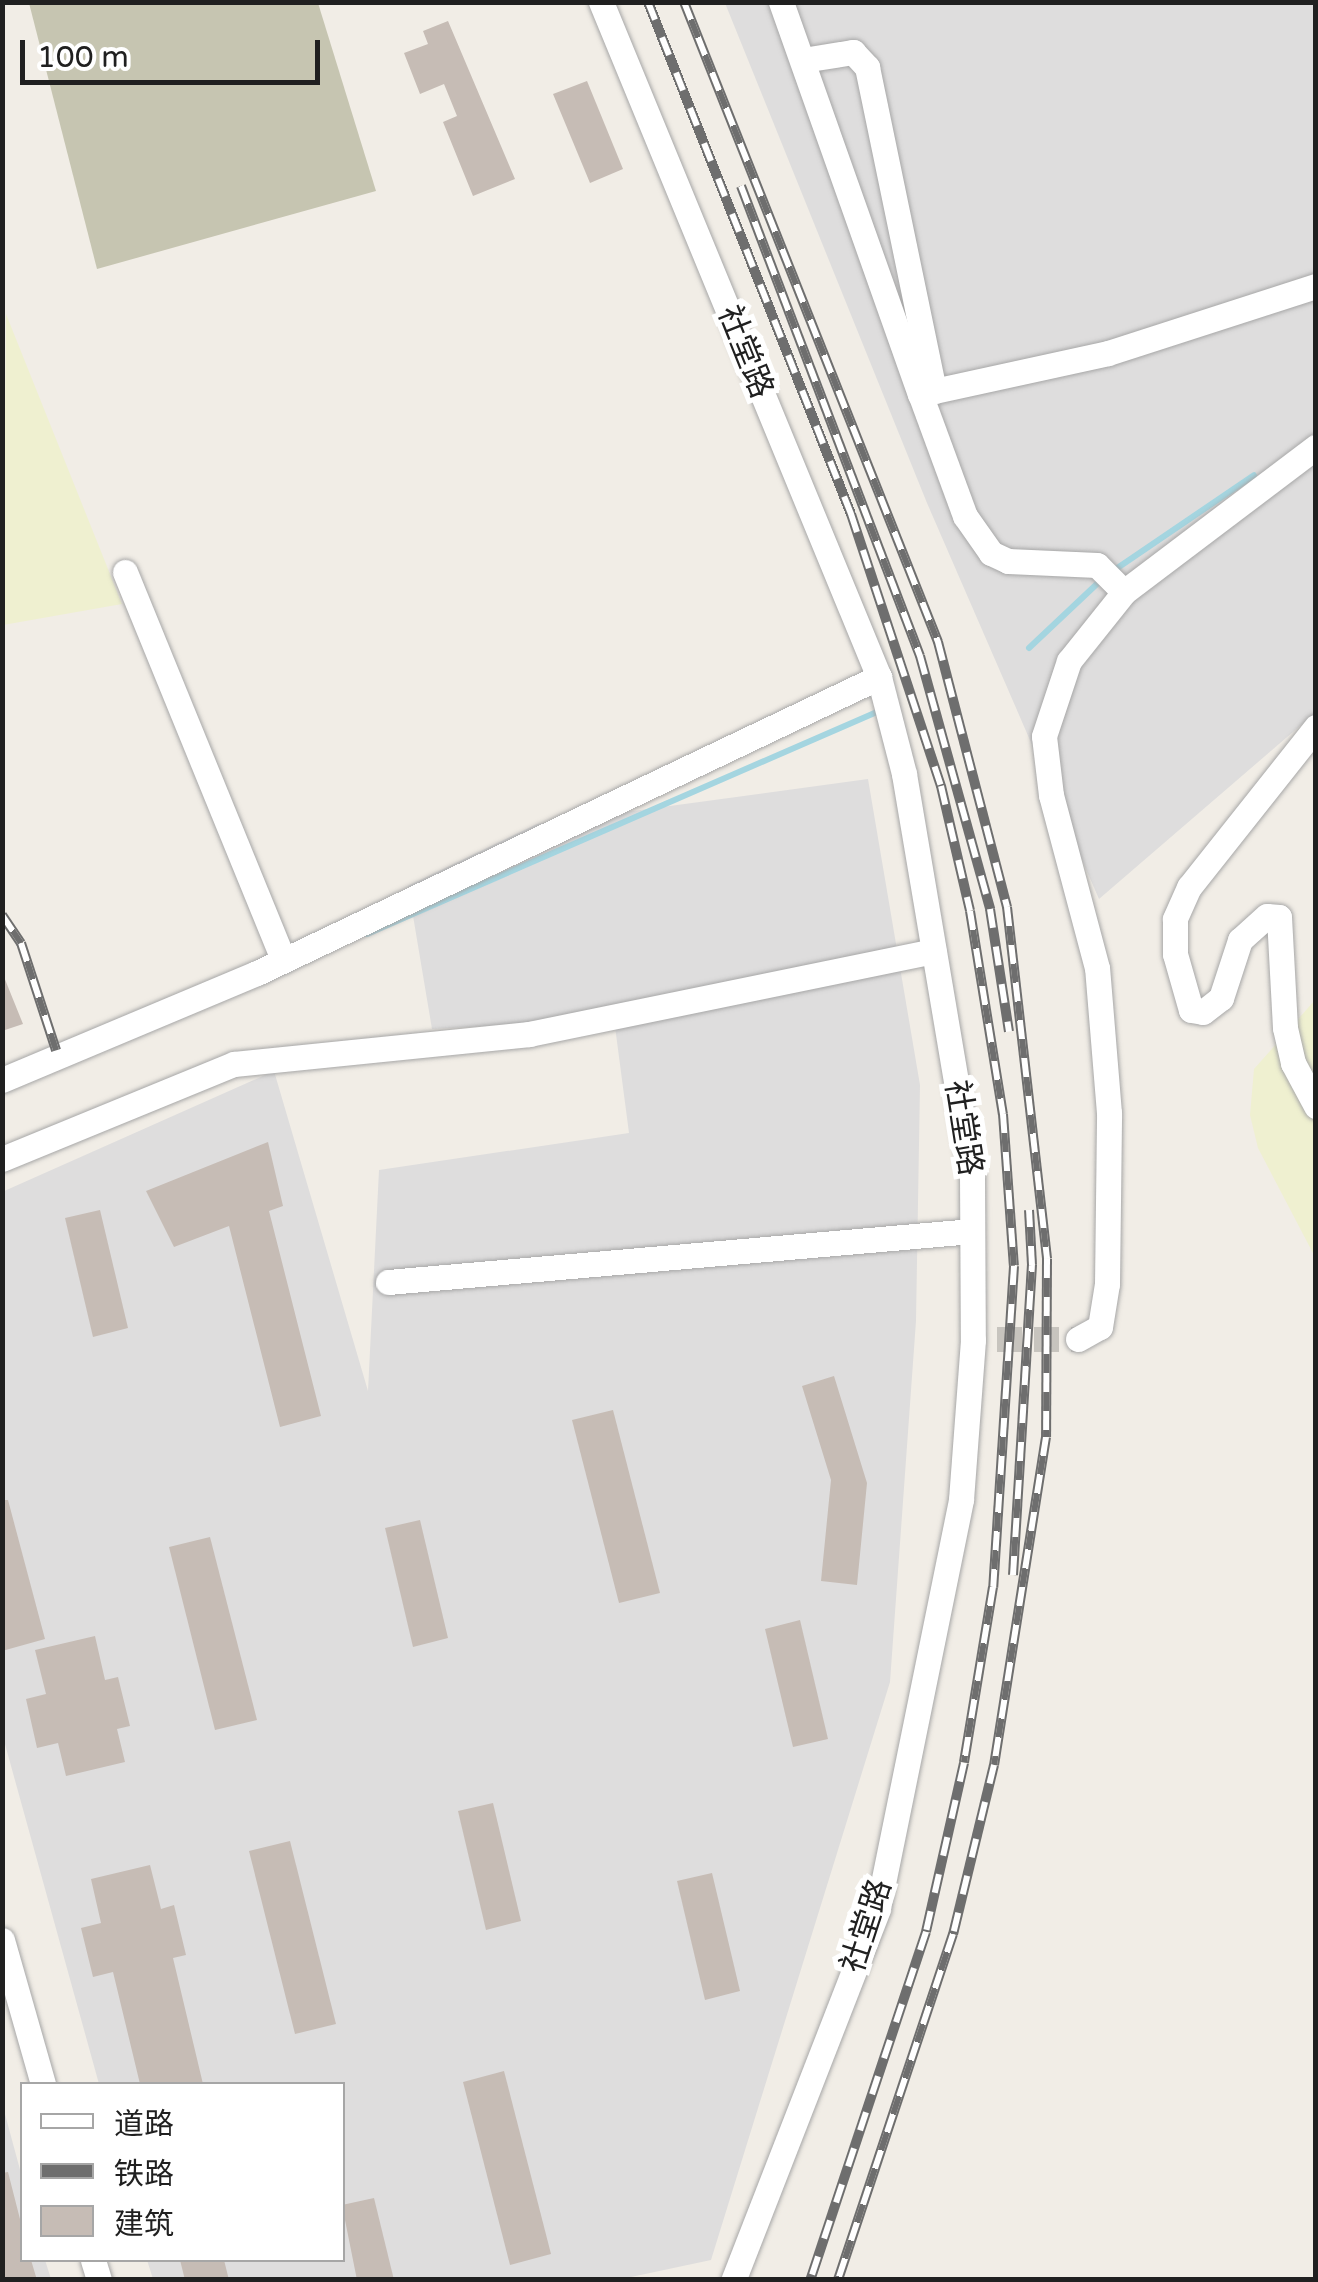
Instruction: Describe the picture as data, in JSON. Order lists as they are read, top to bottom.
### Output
{
  "streets": {
    "street": ["社堂路"]
  },
  "legend": ["道路", "铁路", "建筑"],
  "scale_bar": "100 m"
}
